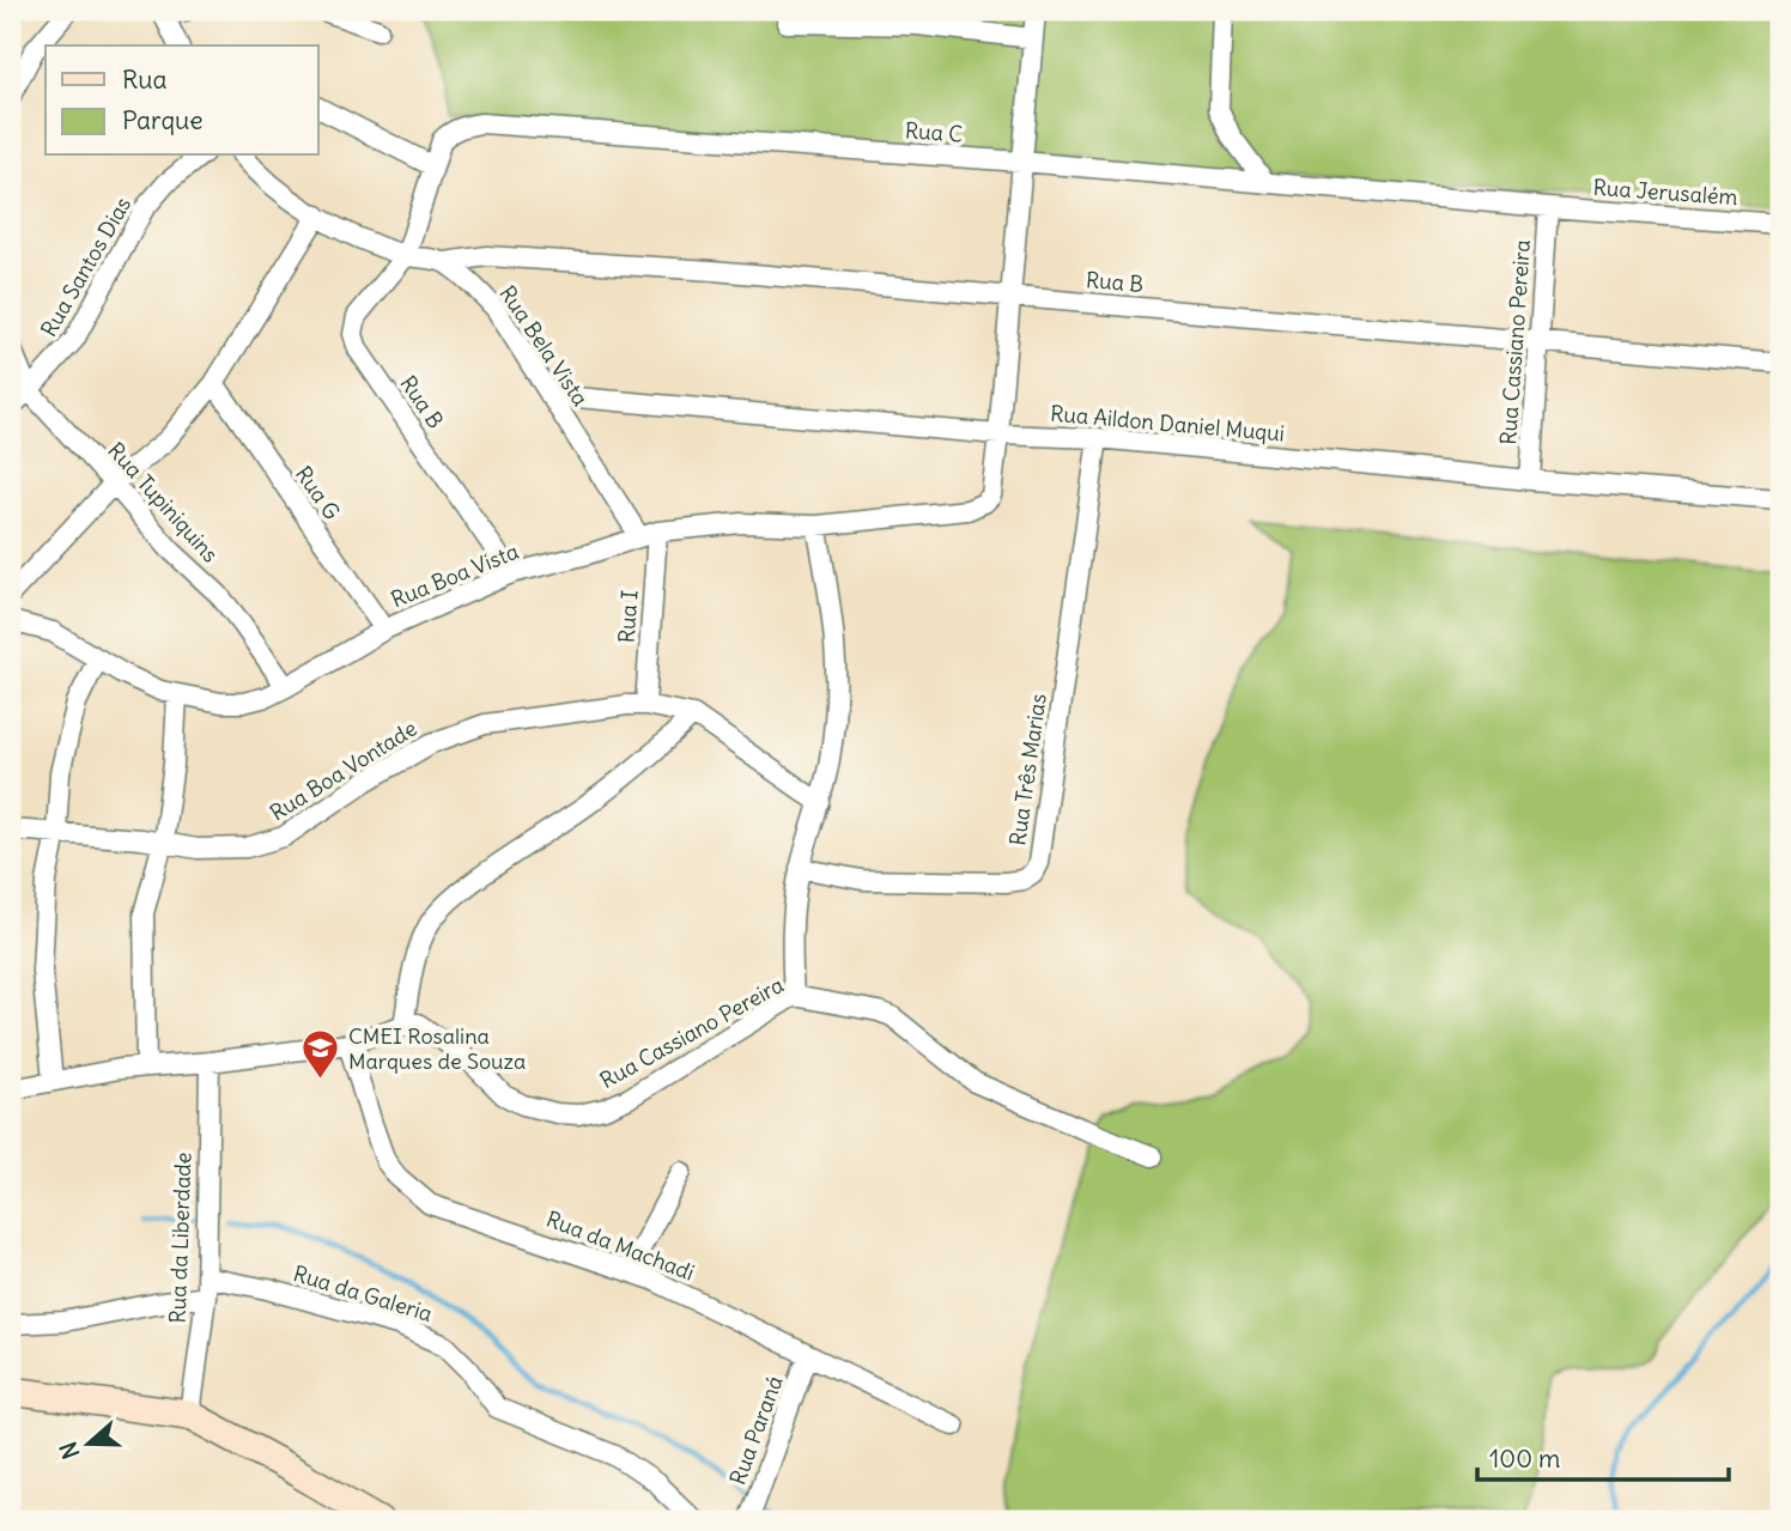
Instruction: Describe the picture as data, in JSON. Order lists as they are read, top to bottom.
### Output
{
  "streets": {
    "street": [
      "Rua C",
      "Rua Jerusalém",
      "Rua Santos Dias",
      "Rua B",
      "Rua Cassiano Pereira",
      "Rua Bela Vista",
      "Rua Aildon Daniel Muqui",
      "Rua G",
      "Rua Tupiniquins",
      "Rua Boa Vista",
      "Rua I",
      "Rua Três Marias",
      "Rua Boa Vontade",
      "Rua da Liberdade",
      "Rua da Machadi",
      "Rua da Galeria",
      "Rua Paraná"
    ]
  },
  "crossings": [
    ["Rua C", "Rua Jerusalém"],
    ["Rua C", "Rua B"],
    ["Rua C", "Rua Cassiano Pereira"],
    ["Rua Jerusalém", "Rua Cassiano Pereira"],
    ["Rua Santos Dias", "Rua Tupiniquins"],
    ["Rua B", "Rua Cassiano Pereira"],
    ["Rua B", "Rua Bela Vista"],
    ["Rua B", "Rua Boa Vista"],
    ["Rua Cassiano Pereira", "Rua Aildon Daniel Muqui"],
    ["Rua Bela Vista", "Rua Aildon Daniel Muqui"],
    ["Rua Bela Vista", "Rua Boa Vista"],
    ["Rua Bela Vista", "Rua I"],
    ["Rua Aildon Daniel Muqui", "Rua Boa Vista"],
    ["Rua Aildon Daniel Muqui", "Rua Três Marias"],
    ["Rua G", "Rua Boa Vista"],
    ["Rua Tupiniquins", "Rua Boa Vista"],
    ["Rua Boa Vista", "Rua I"],
    ["Rua I", "Rua Boa Vontade"],
    ["Rua da Liberdade", "Rua da Galeria"],
    ["Rua da Machadi", "Rua Paraná"]
  ],
  "places": {
    "school or university": ["CMEI Rosalina Marques de Souza"]
  },
  "legend": ["Rua", "Parque"],
  "scale_bar": "100 m",
  "north": "left"
}
